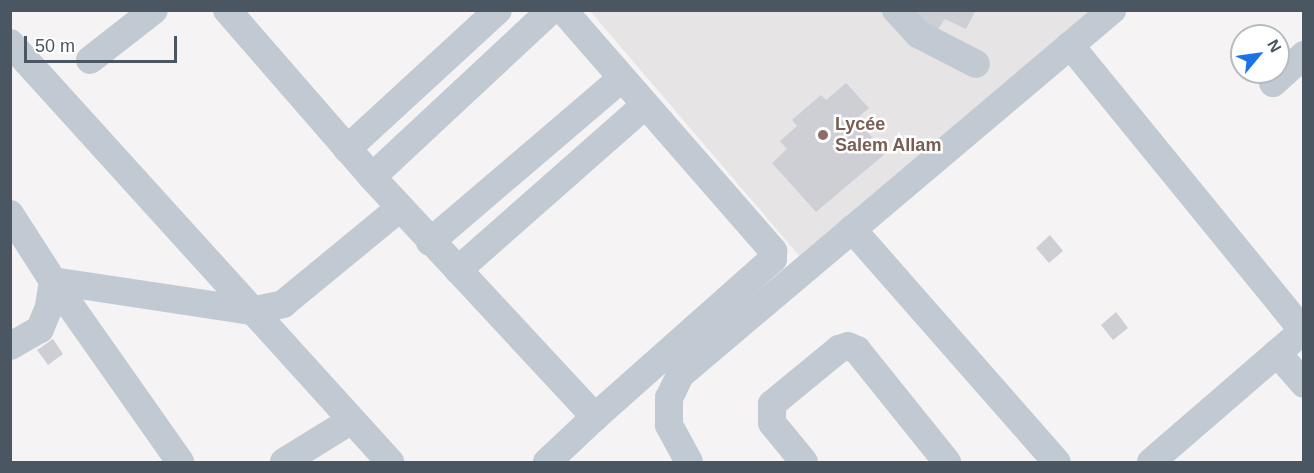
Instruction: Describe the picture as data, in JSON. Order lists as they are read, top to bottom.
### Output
{
  "places": ["Lycée Salem Allam"],
  "scale_bar": "50 m",
  "north": "top right"
}
